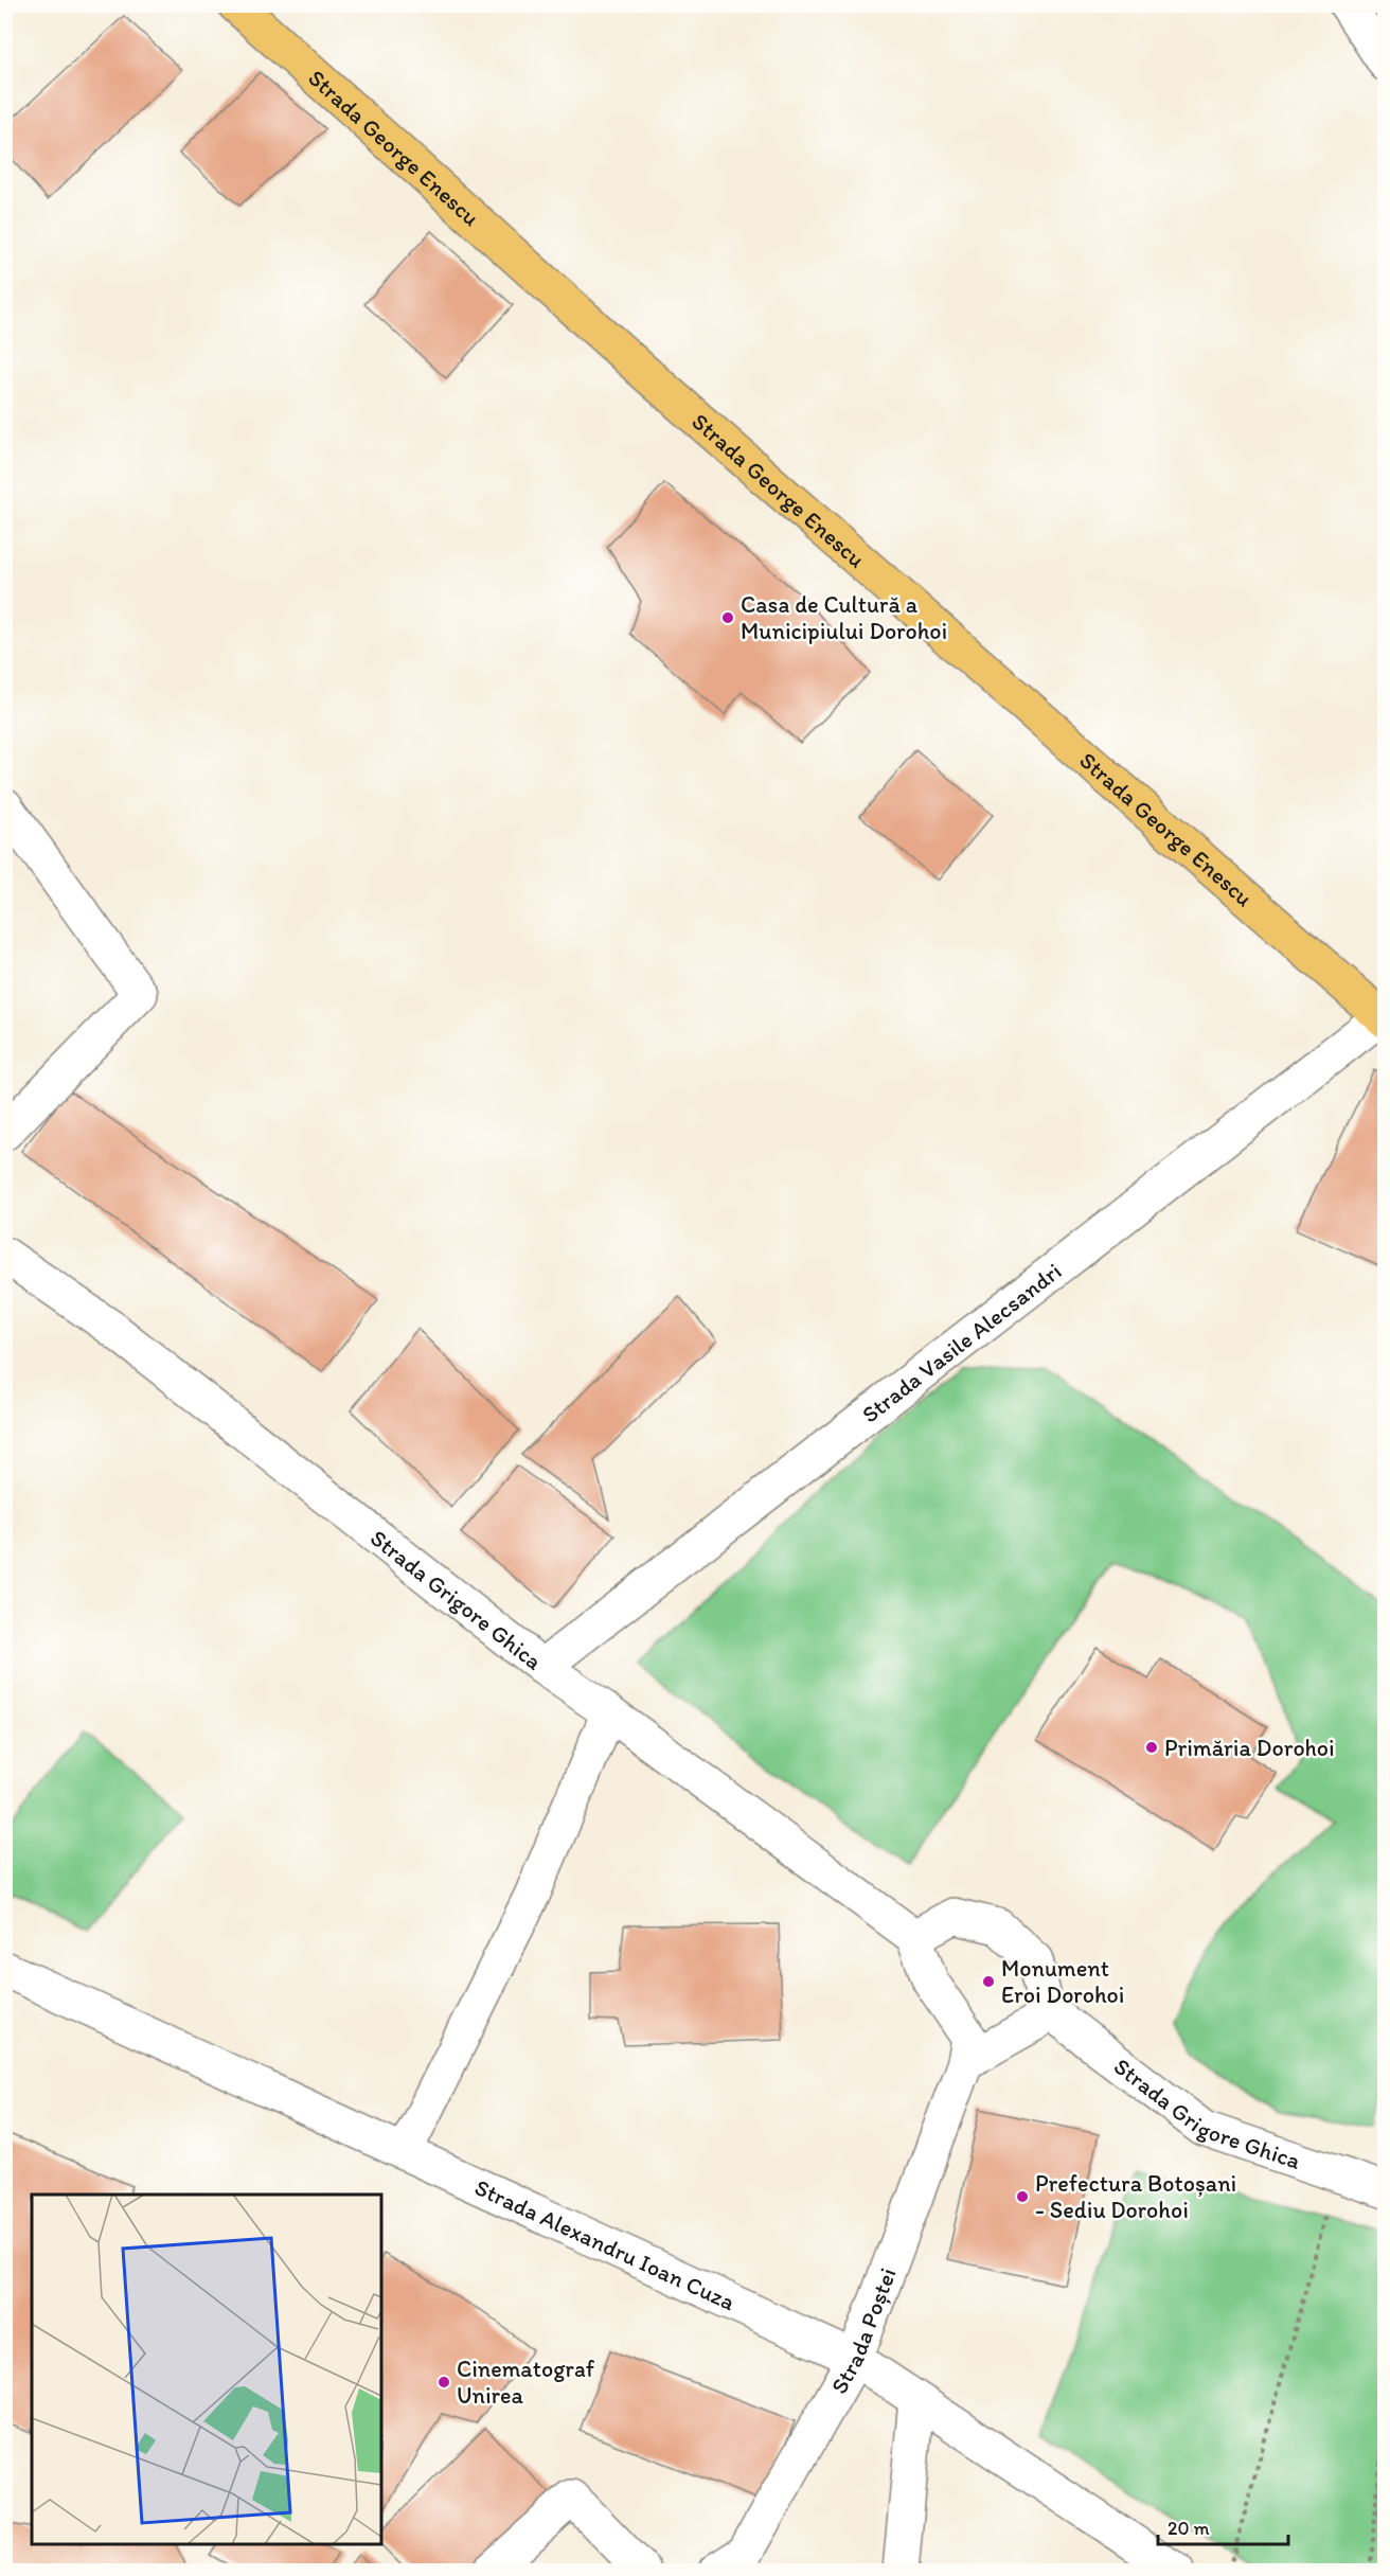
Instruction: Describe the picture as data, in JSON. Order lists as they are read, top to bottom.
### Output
{
  "streets": {
    "main road": ["Strada George Enescu"],
    "street": [
      "Strada Vasile Alecsandri",
      "Strada Grigore Ghica",
      "Strada Alexandru Ioan Cuza",
      "Strada Poștei"
    ]
  },
  "crossings": [
    ["Strada George Enescu", "Strada Vasile Alecsandri"],
    ["Strada Vasile Alecsandri", "Strada Grigore Ghica"],
    ["Strada Alexandru Ioan Cuza", "Strada Poștei"]
  ],
  "places": [
    "Casa de Cultură a Municipiului Dorohoi",
    "Primăria Dorohoi",
    "Monument Eroi Dorohoi",
    "Prefectura Botoșani - Sediu Dorohoi",
    "Cinematograf Unirea"
  ],
  "scale_bar": "20 m"
}
